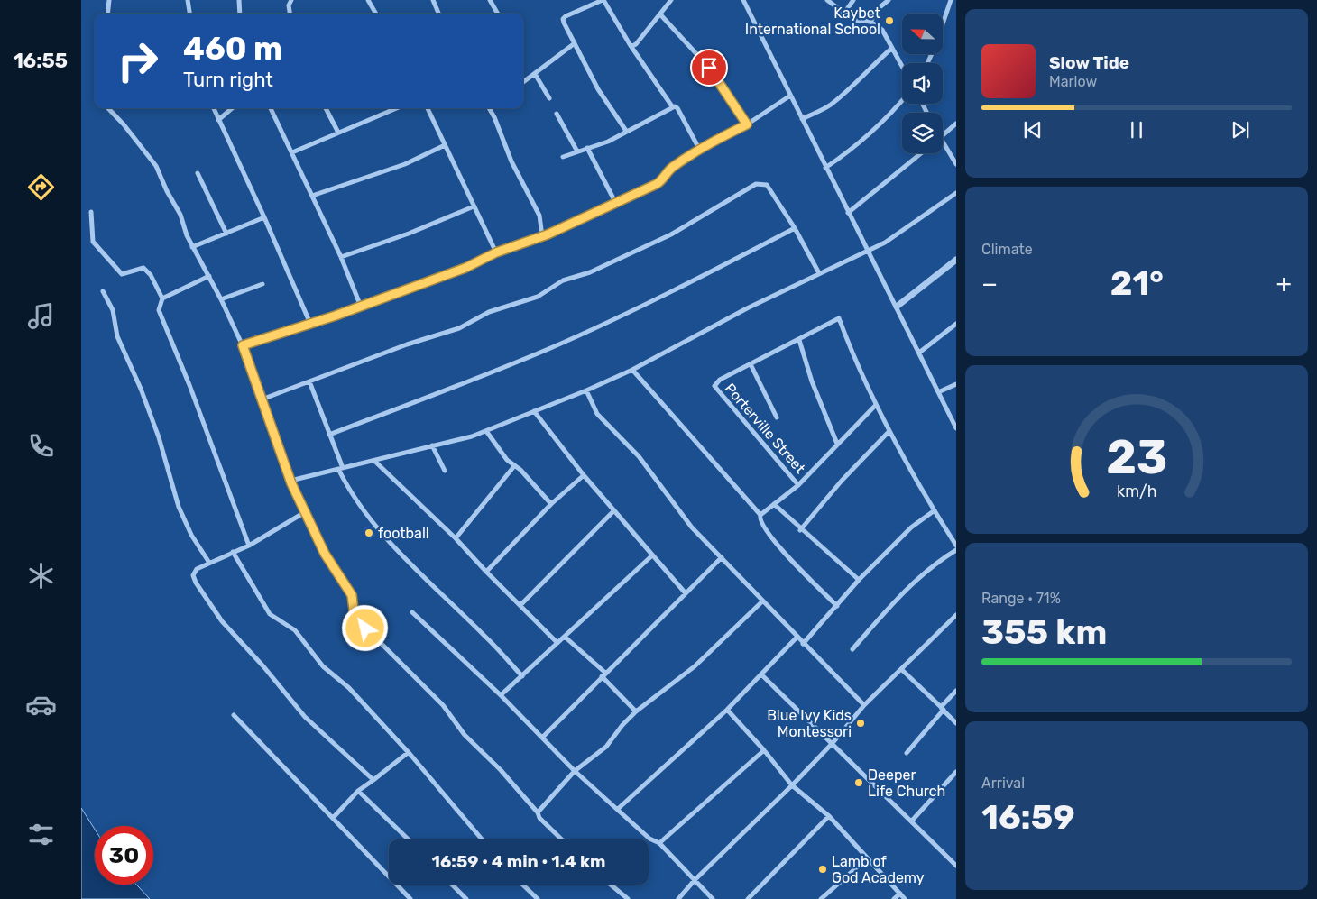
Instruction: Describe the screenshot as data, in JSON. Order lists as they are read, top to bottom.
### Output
{
  "streets": {
    "street": ["Porterville Street"]
  },
  "places": [
    "Kaybet International School",
    "football",
    "Blue Ivy Kids Montessori",
    "Deeper Life Church",
    "Lamb of God Academy"
  ],
  "north": "left",
  "page": {
    "tabs": "16:55",
    "turn": ["460 m", "Turn right"],
    "song": ["Slow Tide", "Marlow"],
    "tile": [
      "Climate",
      ["Range · 71%", "355 km"],
      ["Arrival", "16:59"]
    ],
    "heat": ["−", "21°", "+"],
    "limit": "30",
    "trip": "16:59 · 4 min · 1.4 km",
    "gauge": ["23", "km/h"]
  }
}
